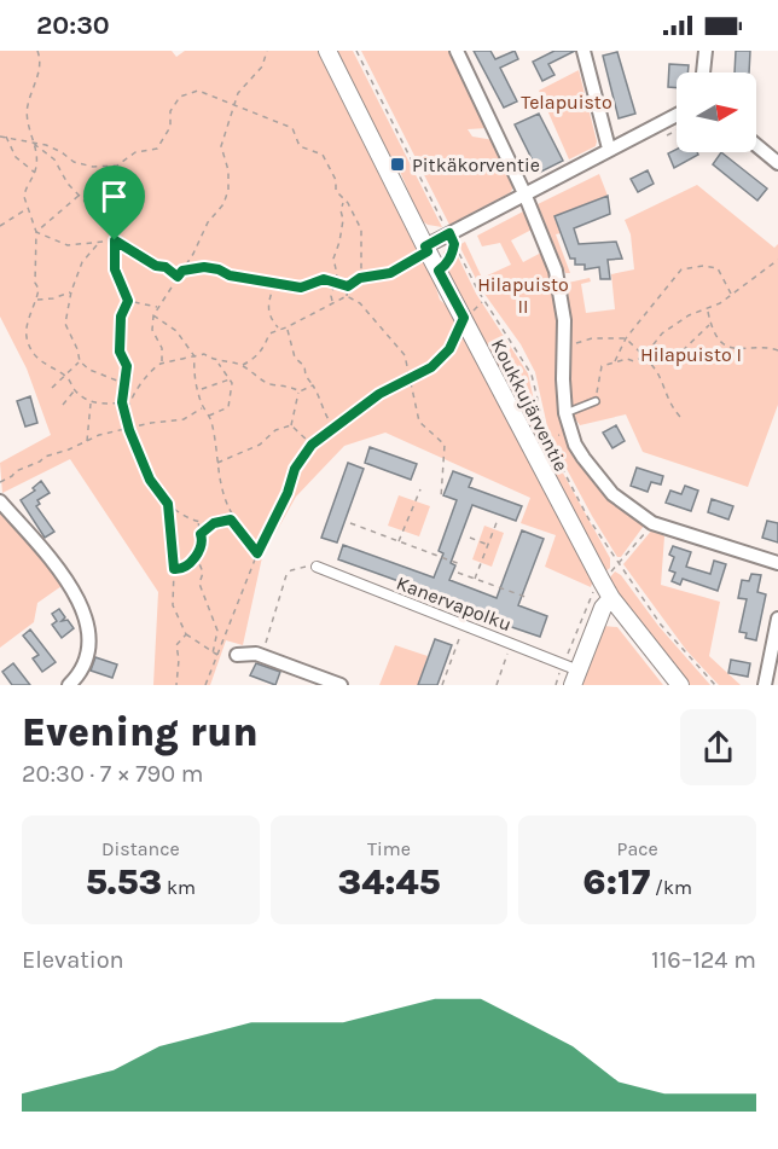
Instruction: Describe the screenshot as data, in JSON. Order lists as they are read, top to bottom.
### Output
{
  "streets": {
    "street": ["Koukkujärventie", "Kanervapolku"]
  },
  "parks": ["Telapuisto", "Hilapuisto II", "Hilapuisto I"],
  "places": {
    "transit": ["Pitkäkorventie"]
  },
  "north": "right",
  "page": {
    "status": "20:30",
    "heading": ["Evening run", "20:30 · 7 × 790 m"],
    "stats": [
      ["Distance", "5.53 km"],
      ["Time", "34:45"],
      ["Pace", "6:17 /km"]
    ],
    "chart": ["Elevation", "116–124 m"]
  }
}
